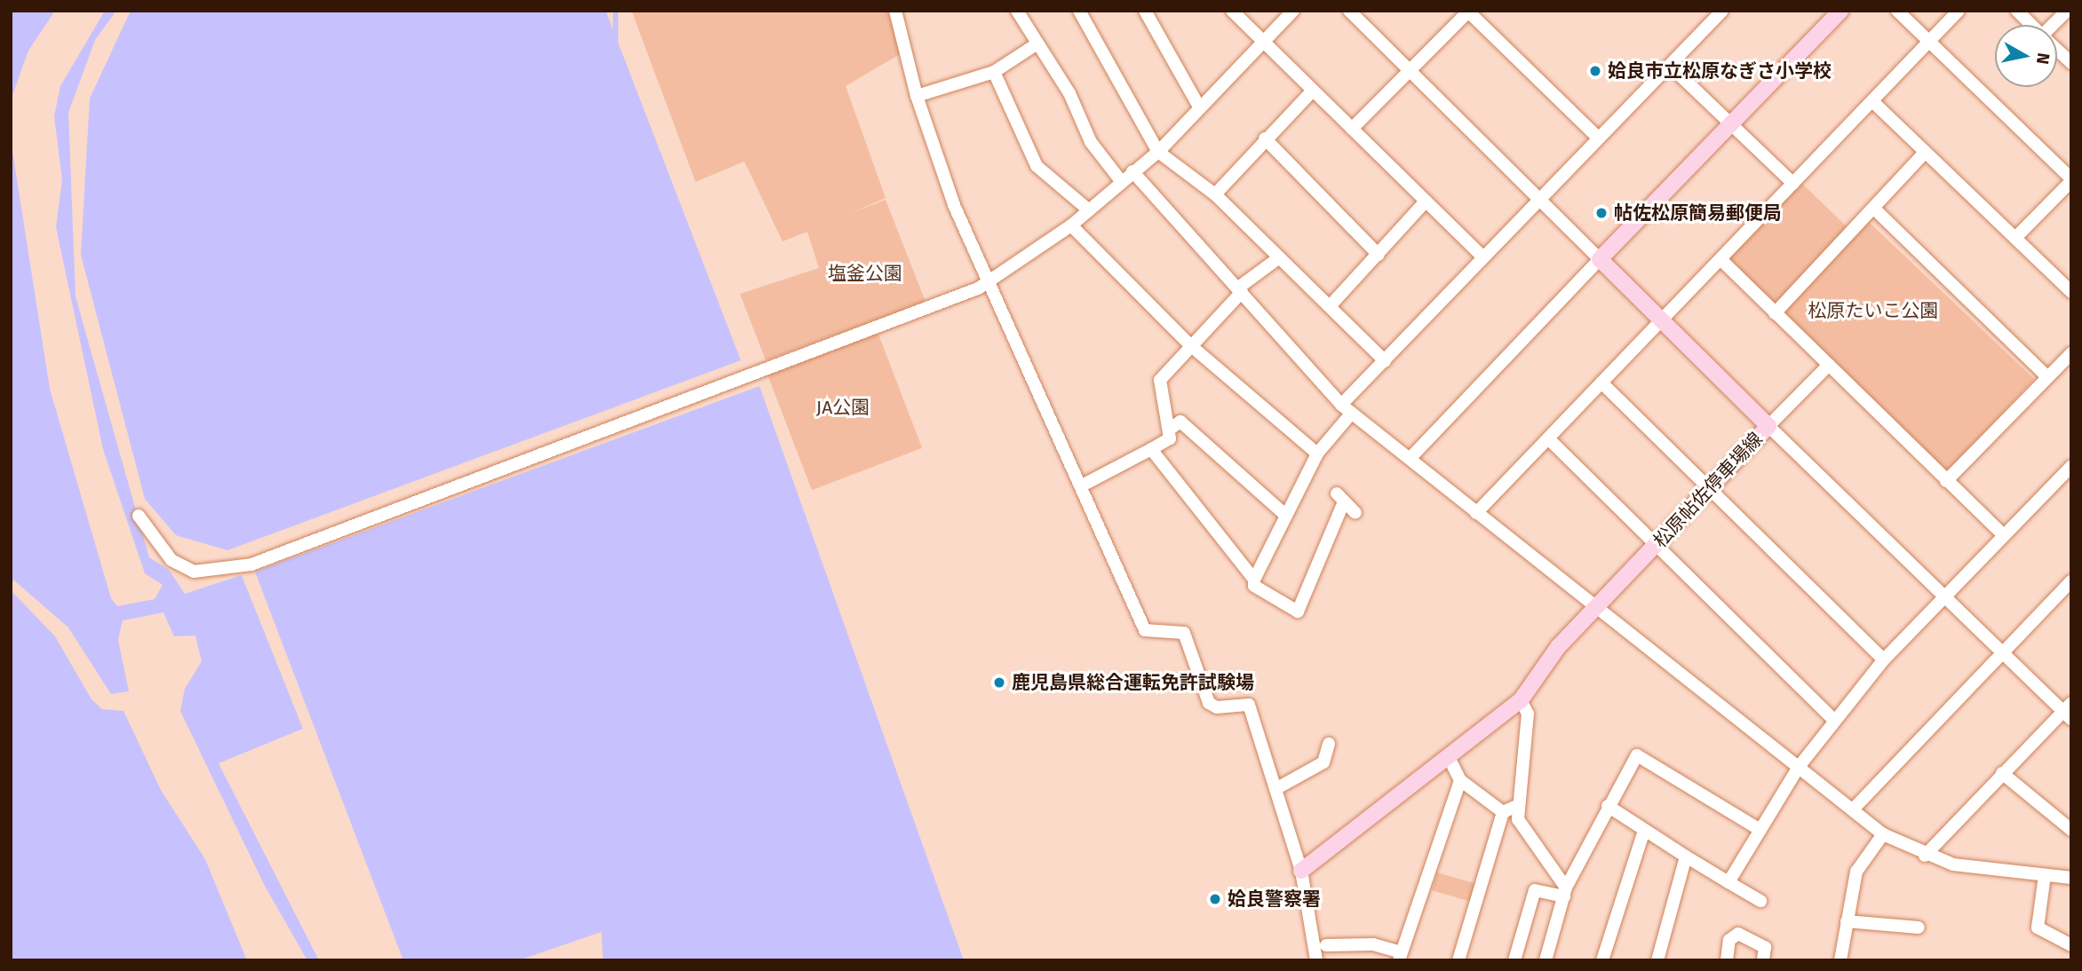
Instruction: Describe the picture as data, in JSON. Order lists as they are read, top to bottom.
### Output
{
  "streets": {
    "main road": ["松原帖佐停車場線"]
  },
  "parks": ["塩釜公園", "松原たいこ公園", "JA公園"],
  "places": [
    "姶良市立松原なぎさ小学校",
    "帖佐松原簡易郵便局",
    "鹿児島県総合運転免許試験場",
    "姶良警察署"
  ],
  "north": "right"
}
